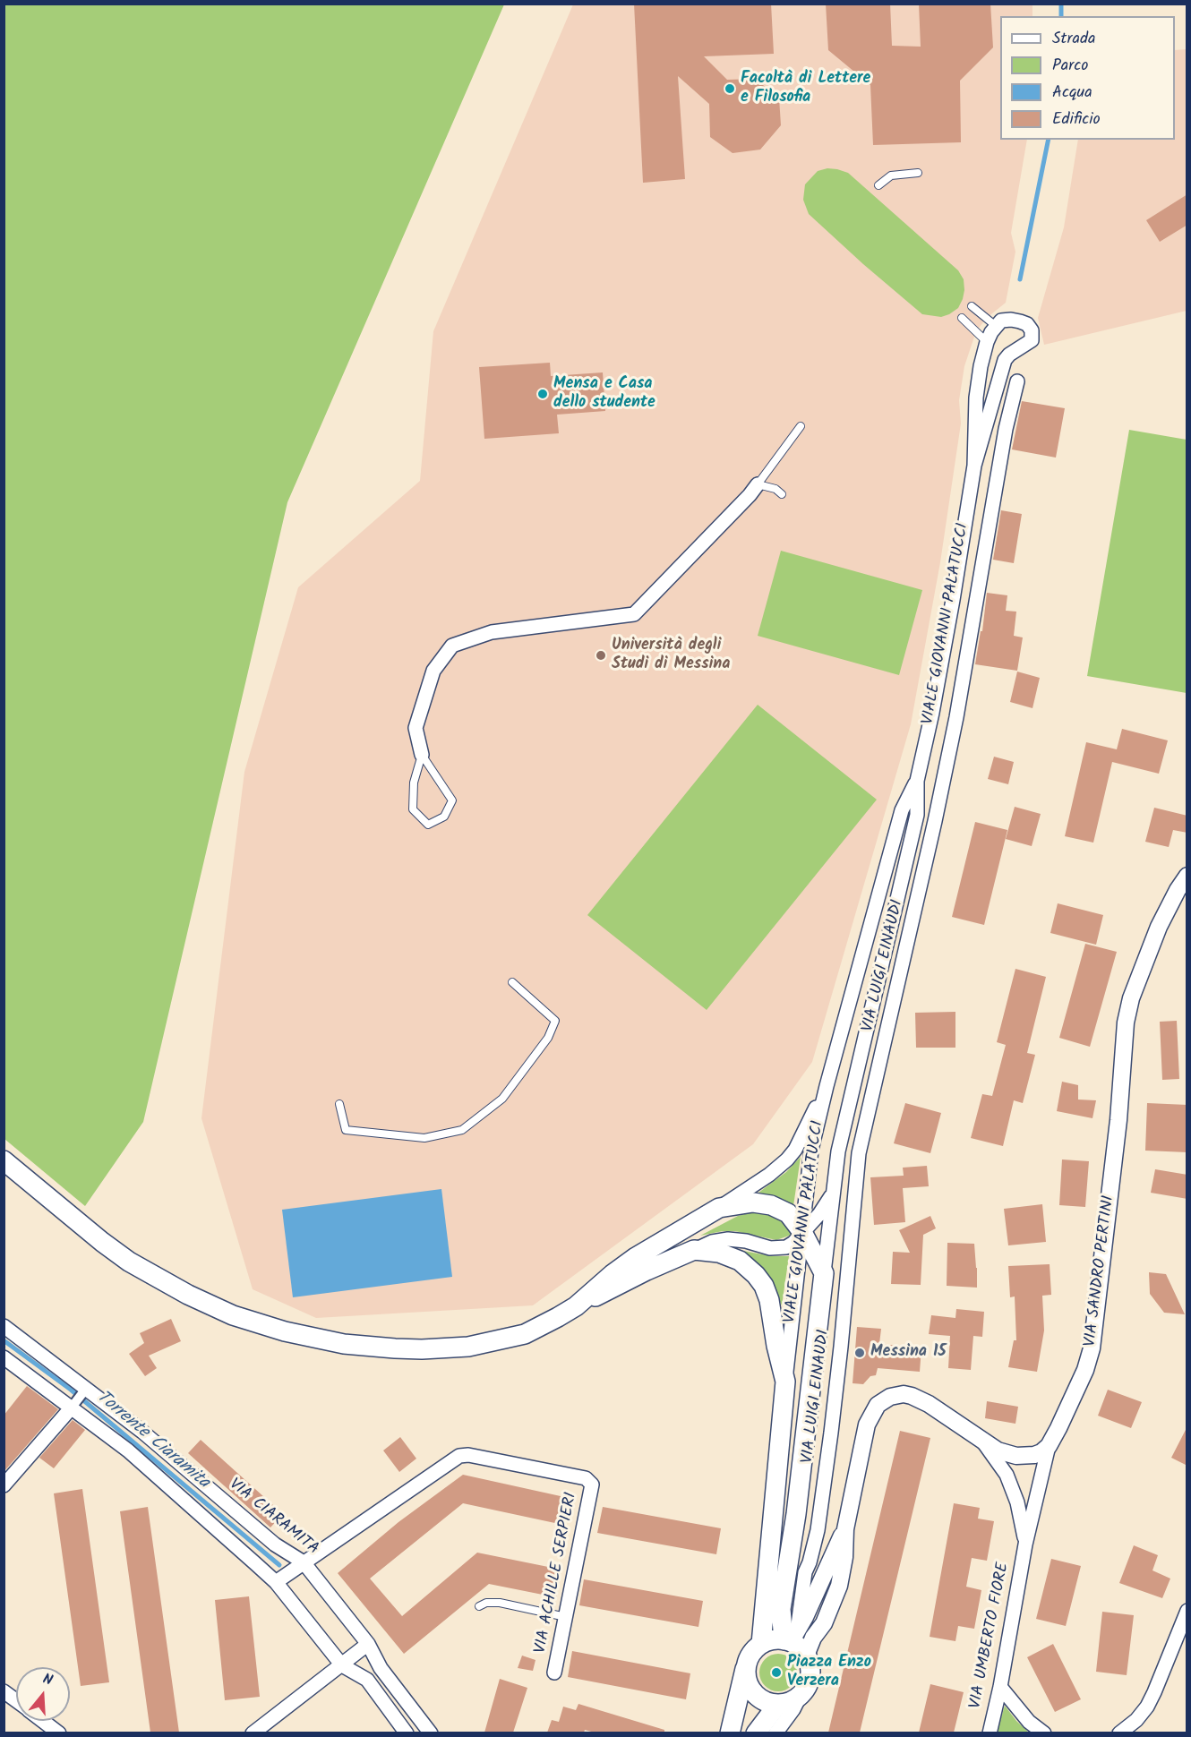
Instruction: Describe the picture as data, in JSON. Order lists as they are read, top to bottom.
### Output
{
  "streets": {
    "main road": ["VIALE GIOVANNI PALATUCCI"],
    "street": [
      "VIA LUIGI EINAUDI",
      "VIA SANDRO PERTINI",
      "VIA CIARAMITA",
      "VIA ACHILLE SERPIERI",
      "VIA UMBERTO FIORE"
    ]
  },
  "crossings": [
    ["VIALE GIOVANNI PALATUCCI", "VIA LUIGI EINAUDI"],
    ["VIA SANDRO PERTINI", "VIA UMBERTO FIORE"],
    ["VIA CIARAMITA", "VIA ACHILLE SERPIERI"]
  ],
  "water": ["Torrente Ciaramita"],
  "places": [
    "Facoltà di Lettere e Filosofia",
    "Mensa e Casa dello studente",
    "Università degli Studi di Messina",
    "Messina 15",
    "Piazza Enzo Verzera"
  ],
  "legend": [
    "Strada",
    "Parco",
    "Acqua",
    "Edificio"
  ],
  "north": "top"
}
